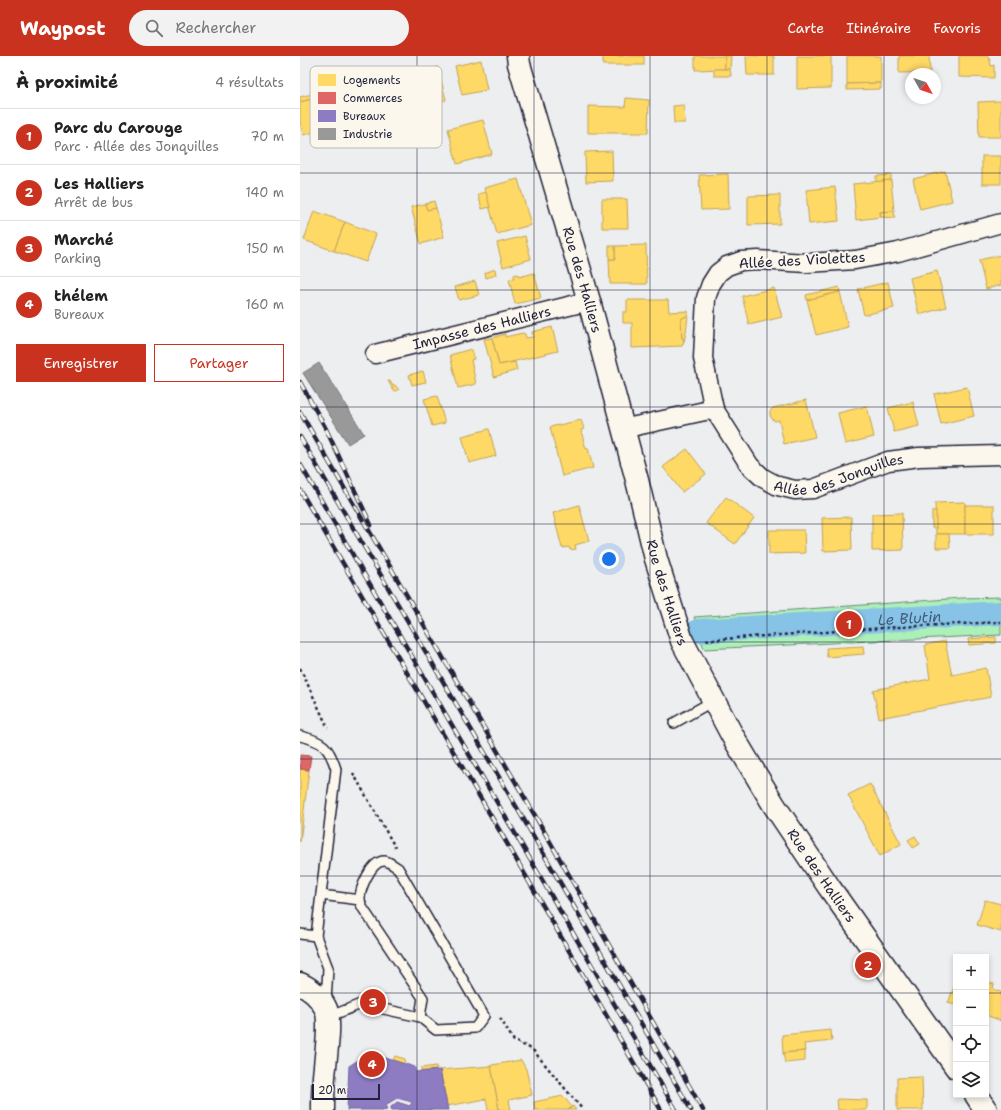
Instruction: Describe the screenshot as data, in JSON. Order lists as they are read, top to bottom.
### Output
{
  "streets": {
    "main road": ["Rue des Halliers"],
    "street": ["Allée des Violettes", "Impasse des Halliers", "Allée des Jonquilles"]
  },
  "crossings": [
    ["Allée des Violettes", "Allée des Jonquilles"],
    ["Rue des Halliers", "Impasse des Halliers"]
  ],
  "water": ["Le Blutin"],
  "legend": [
    "Logements",
    "Commerces",
    "Bureaux",
    "Industrie"
  ],
  "scale_bar": "20 m",
  "north": "bottom right",
  "page": {
    "header": "Waypost",
    "search": "Rechercher",
    "nav": ["Carte", "Itinéraire", "Favoris"],
    "heading": ["À proximité", "4 résultats"],
    "list": [
      {
        "mark": "1",
        "name": "Parc du Carouge",
        "note": "Parc · Allée des Jonquilles",
        "value": "70 m"
      },
      {
        "mark": "2",
        "name": "Les Halliers",
        "note": "Arrêt de bus",
        "value": "140 m"
      },
      {
        "mark": "3",
        "name": "Marché",
        "note": "Parking",
        "value": "150 m"
      },
      {
        "mark": "4",
        "name": "thélem",
        "note": "Bureaux",
        "value": "160 m"
      }
    ],
    "buttons": ["Enregistrer", "Partager"],
    "pins": [
      "1",
      "2",
      "3",
      "4"
    ],
    "map_buttons": ["+", "−"],
    "scale": "20 m"
  }
}
